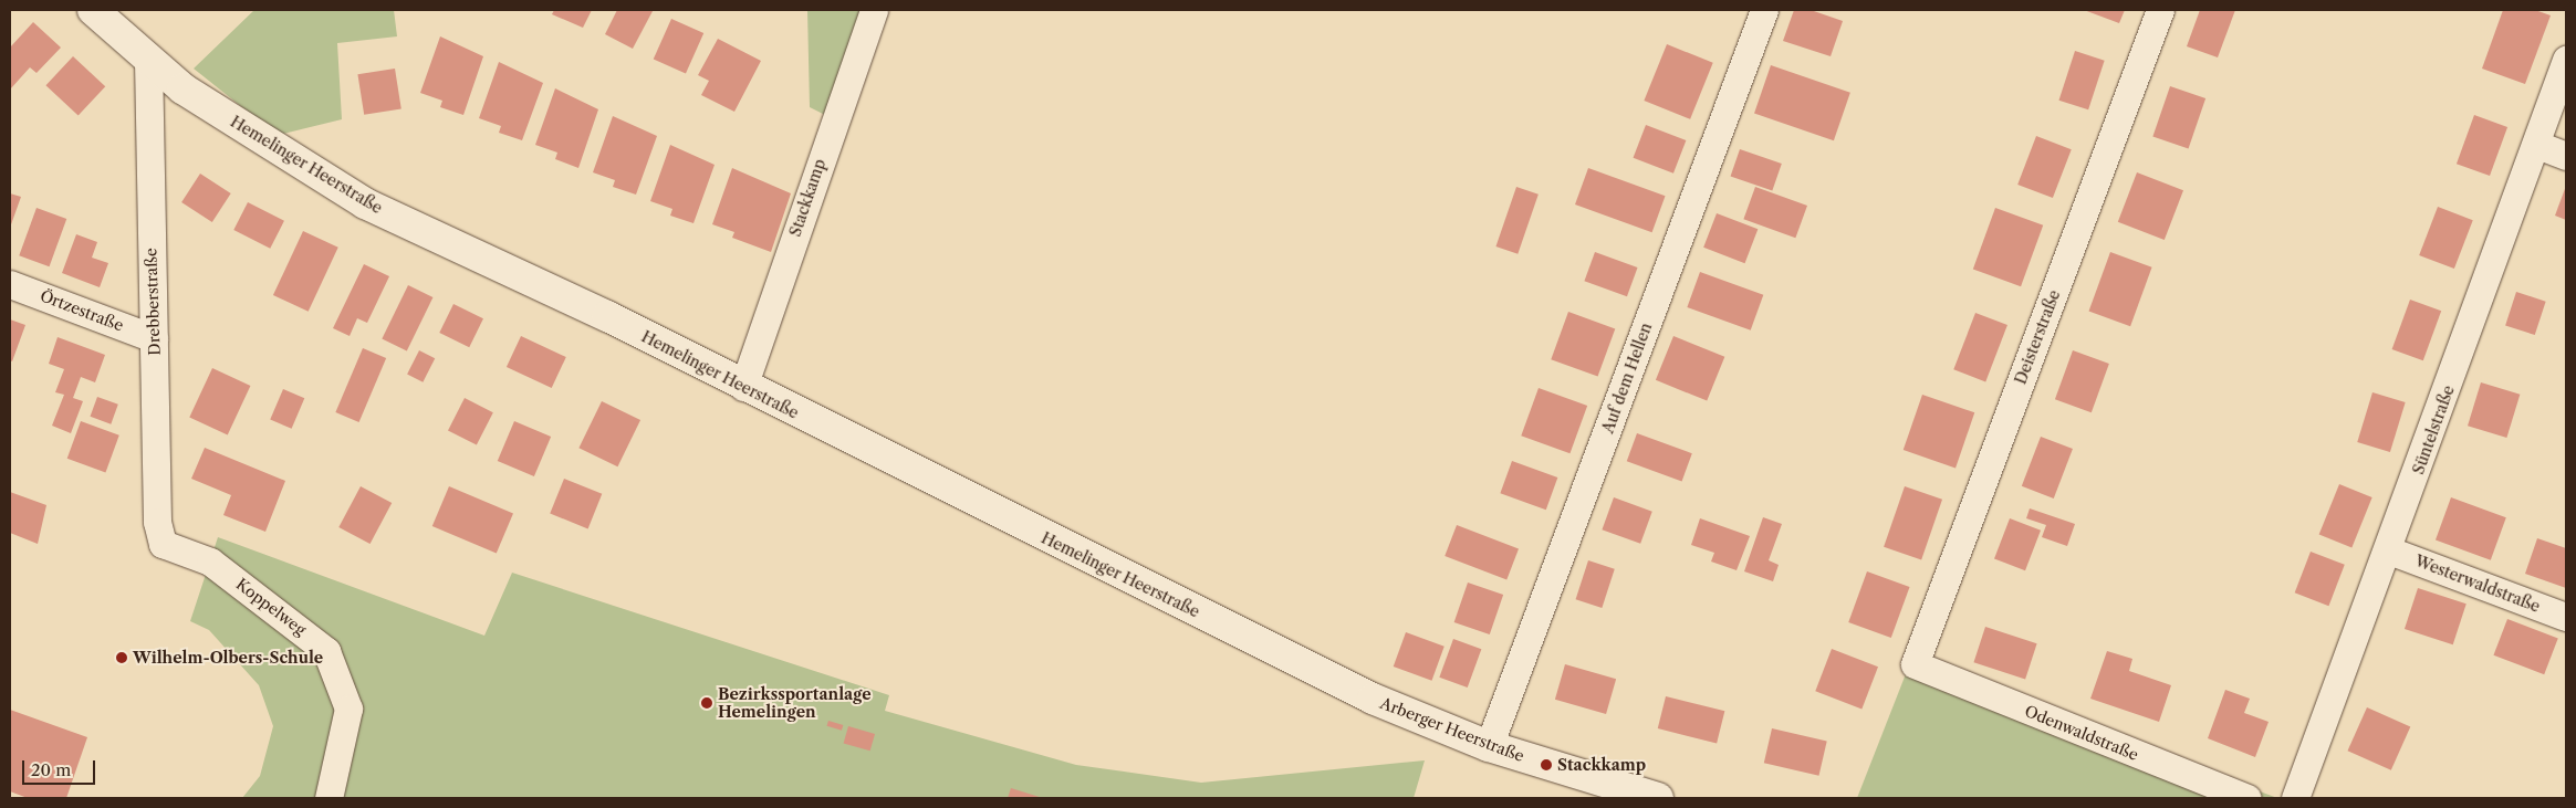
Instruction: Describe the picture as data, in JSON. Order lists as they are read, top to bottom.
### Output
{
  "streets": {
    "main road": ["Hemelinger Heerstraße", "Arberger Heerstraße"],
    "street": [
      "Stackkamp",
      "Drebberstraße",
      "Örtzestraße",
      "Deisterstraße",
      "Auf dem Hellen",
      "Süntelstraße",
      "Westerwaldstraße",
      "Koppelweg",
      "Odenwaldstraße"
    ]
  },
  "crossings": [
    ["Hemelinger Heerstraße", "Stackkamp"],
    ["Hemelinger Heerstraße", "Drebberstraße"],
    ["Hemelinger Heerstraße", "Arberger Heerstraße"],
    ["Drebberstraße", "Örtzestraße"],
    ["Drebberstraße", "Koppelweg"],
    ["Deisterstraße", "Odenwaldstraße"],
    ["Auf dem Hellen", "Arberger Heerstraße"],
    ["Süntelstraße", "Westerwaldstraße"]
  ],
  "places": ["Wilhelm-Olbers-Schule", "Bezirkssportanlage Hemelingen", "Stackkamp"],
  "scale_bar": "20 m"
}
